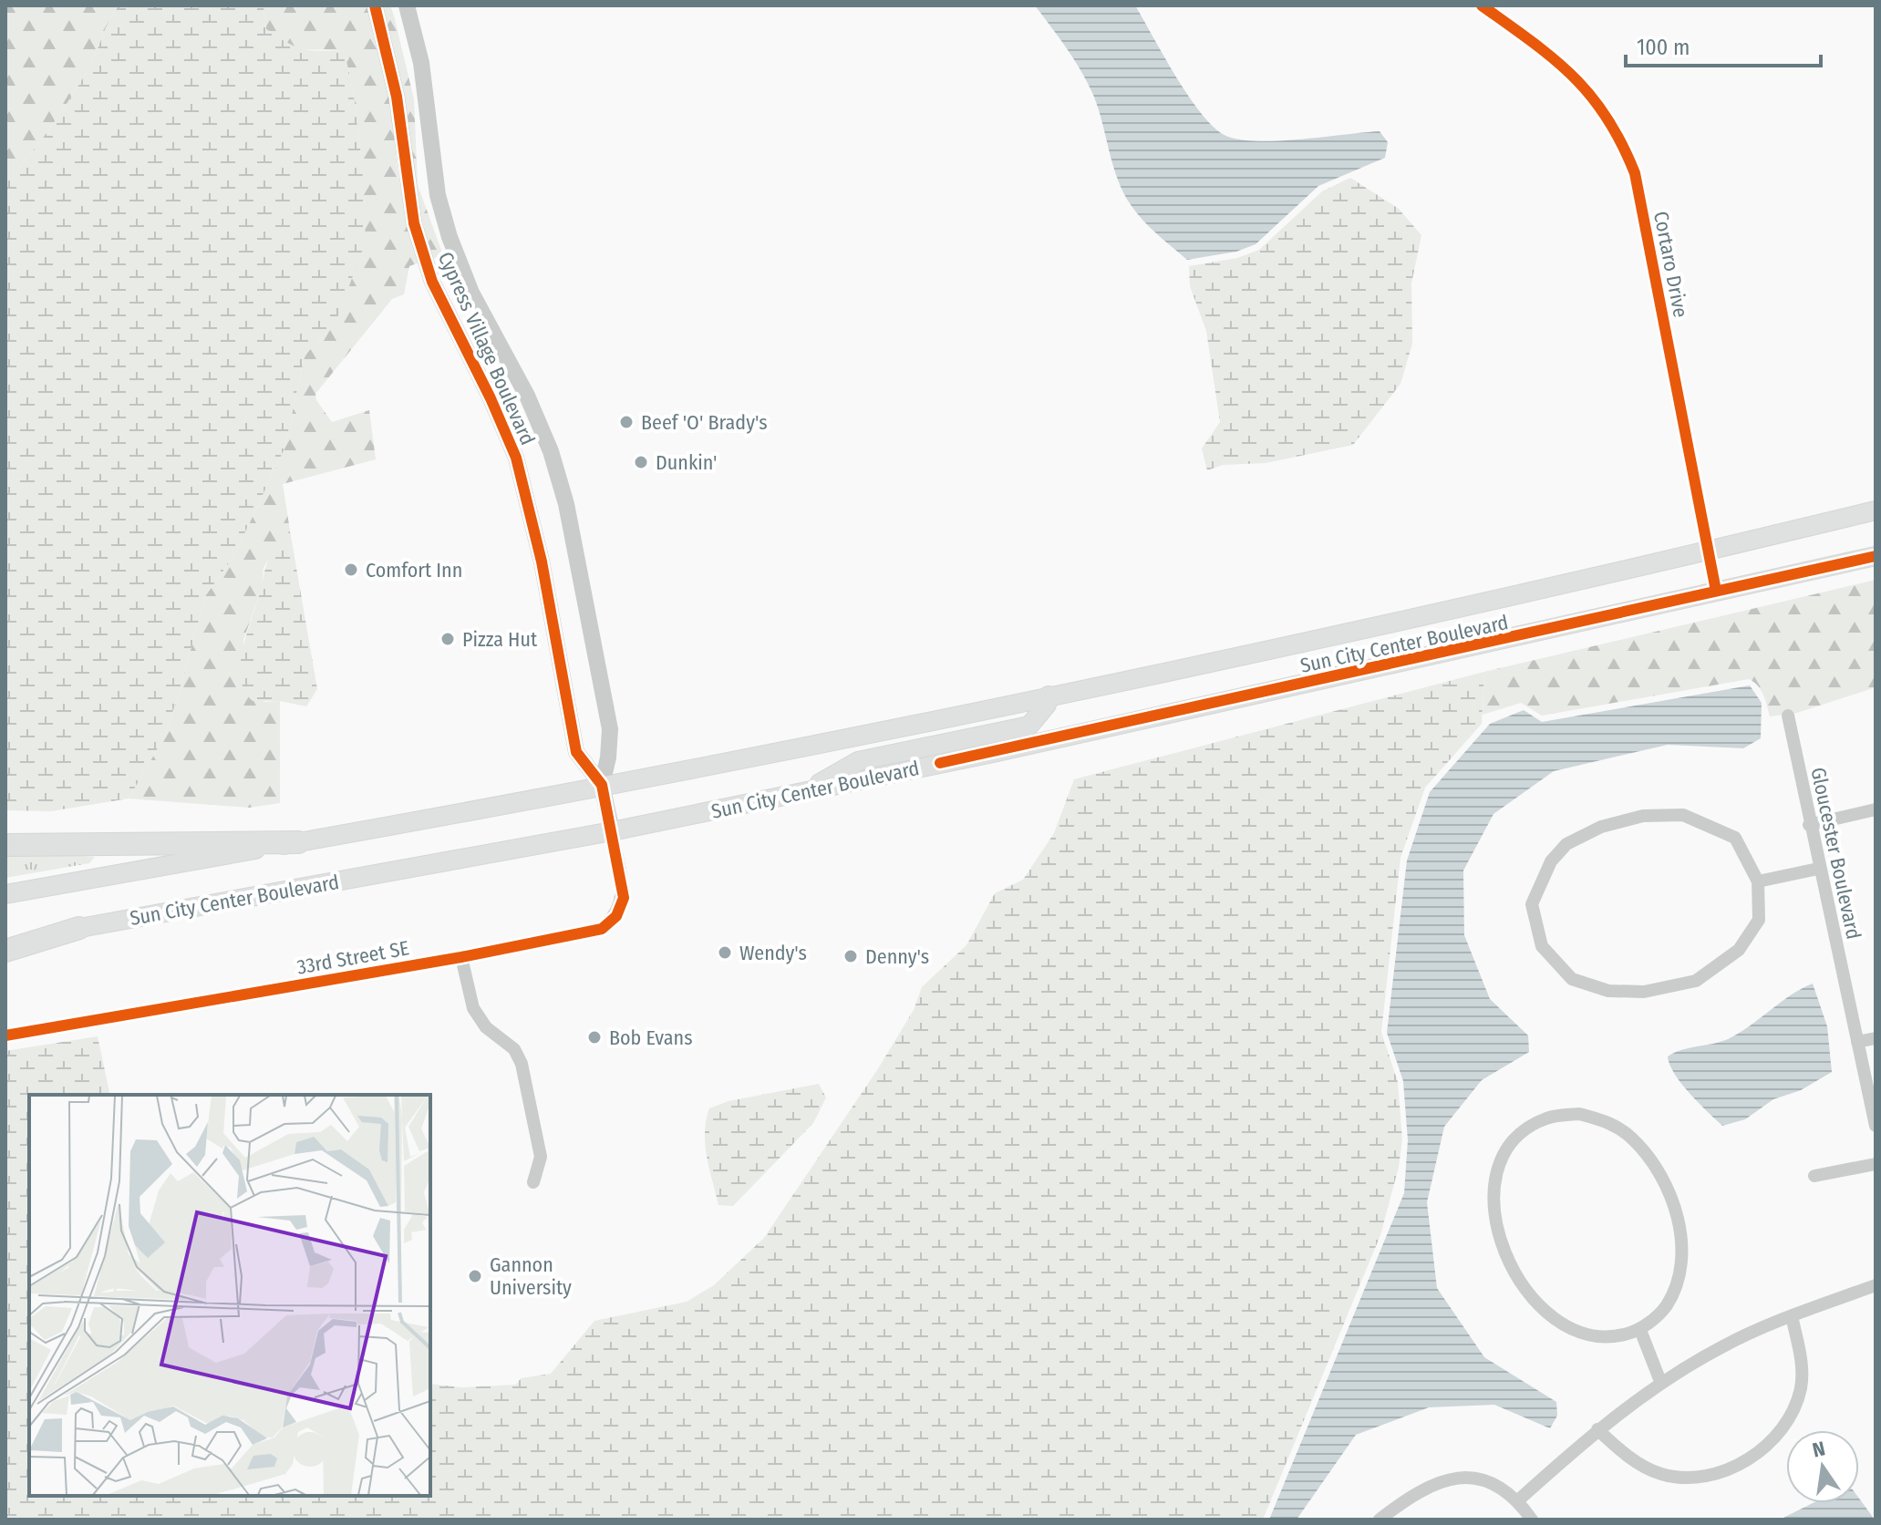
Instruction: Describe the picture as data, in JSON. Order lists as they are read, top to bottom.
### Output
{
  "streets": {
    "main road": ["Sun City Center Boulevard"],
    "street": [
      "Cortaro Drive",
      "Cypress Village Boulevard",
      "Gloucester Boulevard",
      "33rd Street SE"
    ]
  },
  "crossings": [
    ["Cortaro Drive", "Sun City Center Boulevard"],
    ["Cypress Village Boulevard", "Sun City Center Boulevard"],
    ["Sun City Center Boulevard", "33rd Street SE"]
  ],
  "places": [
    "Beef 'O' Brady's",
    "Dunkin'",
    "Comfort Inn",
    "Pizza Hut",
    "Wendy's",
    "Denny's",
    "Bob Evans",
    "Gannon University"
  ],
  "scale_bar": "100 m",
  "north": "top"
}
